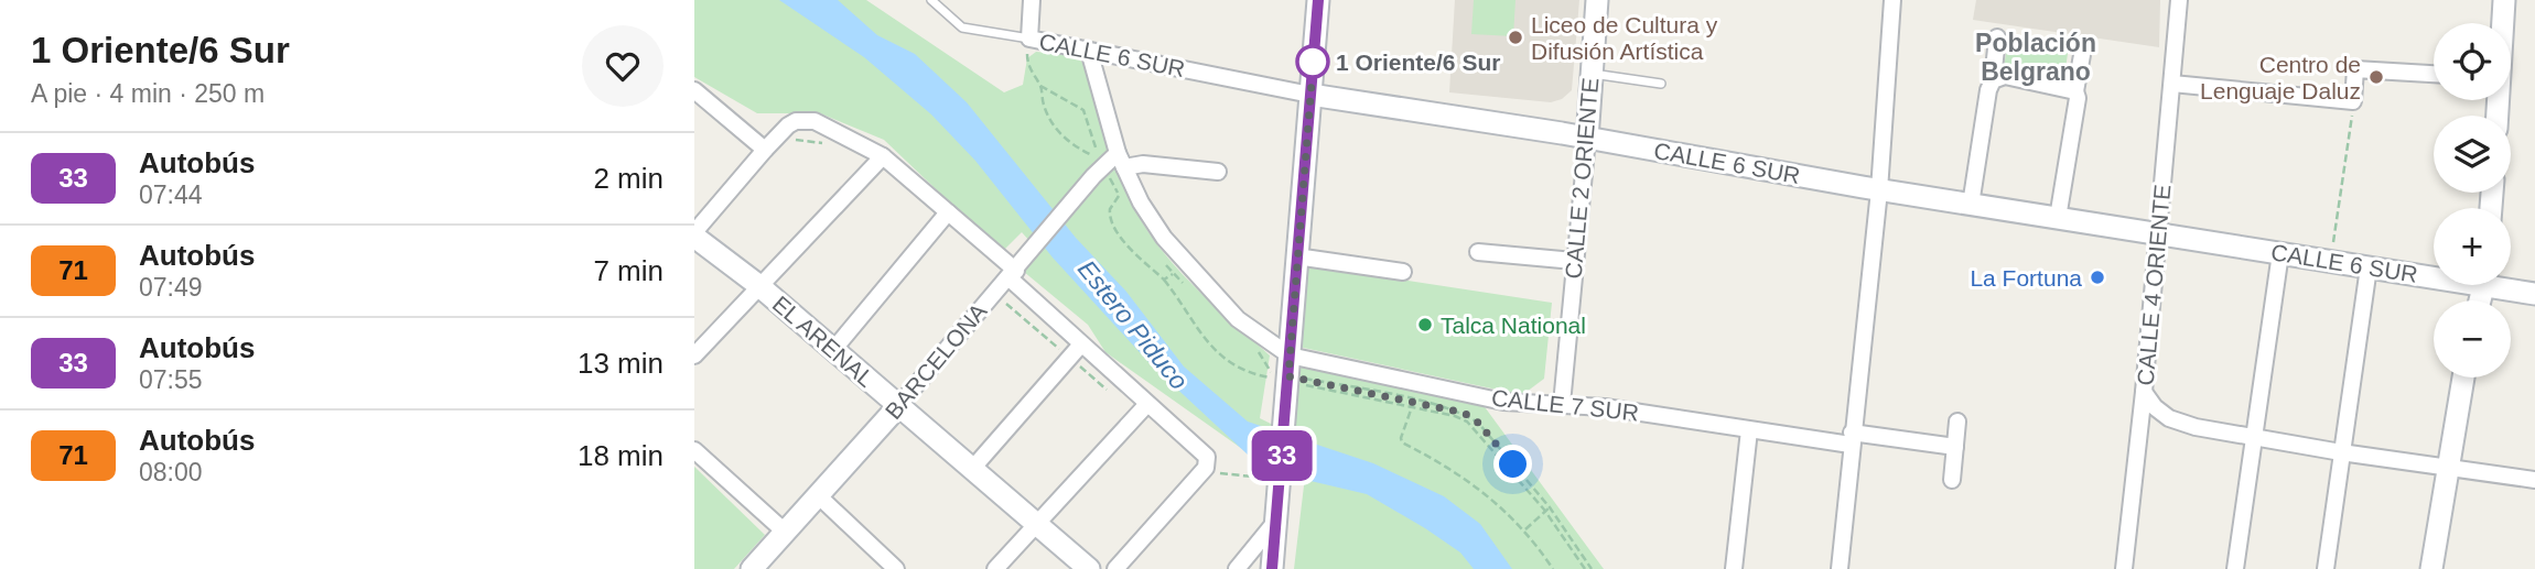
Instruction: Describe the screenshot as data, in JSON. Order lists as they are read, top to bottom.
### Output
{
  "streets": {
    "street": [
      "CALLE 6 SUR",
      "CALLE 2 ORIENTE",
      "CALLE 4 ORIENTE",
      "EL ARENAL",
      "BARCELONA",
      "CALLE 7 SUR"
    ]
  },
  "crossings": [
    ["CALLE 6 SUR", "CALLE 2 ORIENTE"],
    ["CALLE 6 SUR", "CALLE 4 ORIENTE"],
    ["CALLE 6 SUR", "CALLE 7 SUR"],
    ["CALLE 2 ORIENTE", "CALLE 7 SUR"],
    ["EL ARENAL", "BARCELONA"],
    ["BARCELONA", "CALLE 7 SUR"]
  ],
  "districts": ["Población Belgrano"],
  "water": ["Estero Piduco"],
  "places": [
    "Liceo de Cultura y Difusión Artística",
    "1 Oriente/6 Sur",
    "Centro de Lenguaje Daluz",
    "La Fortuna",
    "Talca National"
  ],
  "lines": ["bus line 33"],
  "page": {
    "heading": ["1 Oriente/6 Sur", "A pie · 4 min · 250 m"],
    "on_map": "33",
    "map_buttons": ["+", "−"],
    "list": [
      {
        "mark": "33",
        "name": "Autobús",
        "note": "07:44",
        "value": "2 min"
      },
      {
        "mark": "71",
        "name": "Autobús",
        "note": "07:49",
        "value": "7 min"
      },
      {
        "mark": "33",
        "name": "Autobús",
        "note": "07:55",
        "value": "13 min"
      },
      {
        "mark": "71",
        "name": "Autobús",
        "note": "08:00",
        "value": "18 min"
      }
    ]
  }
}
